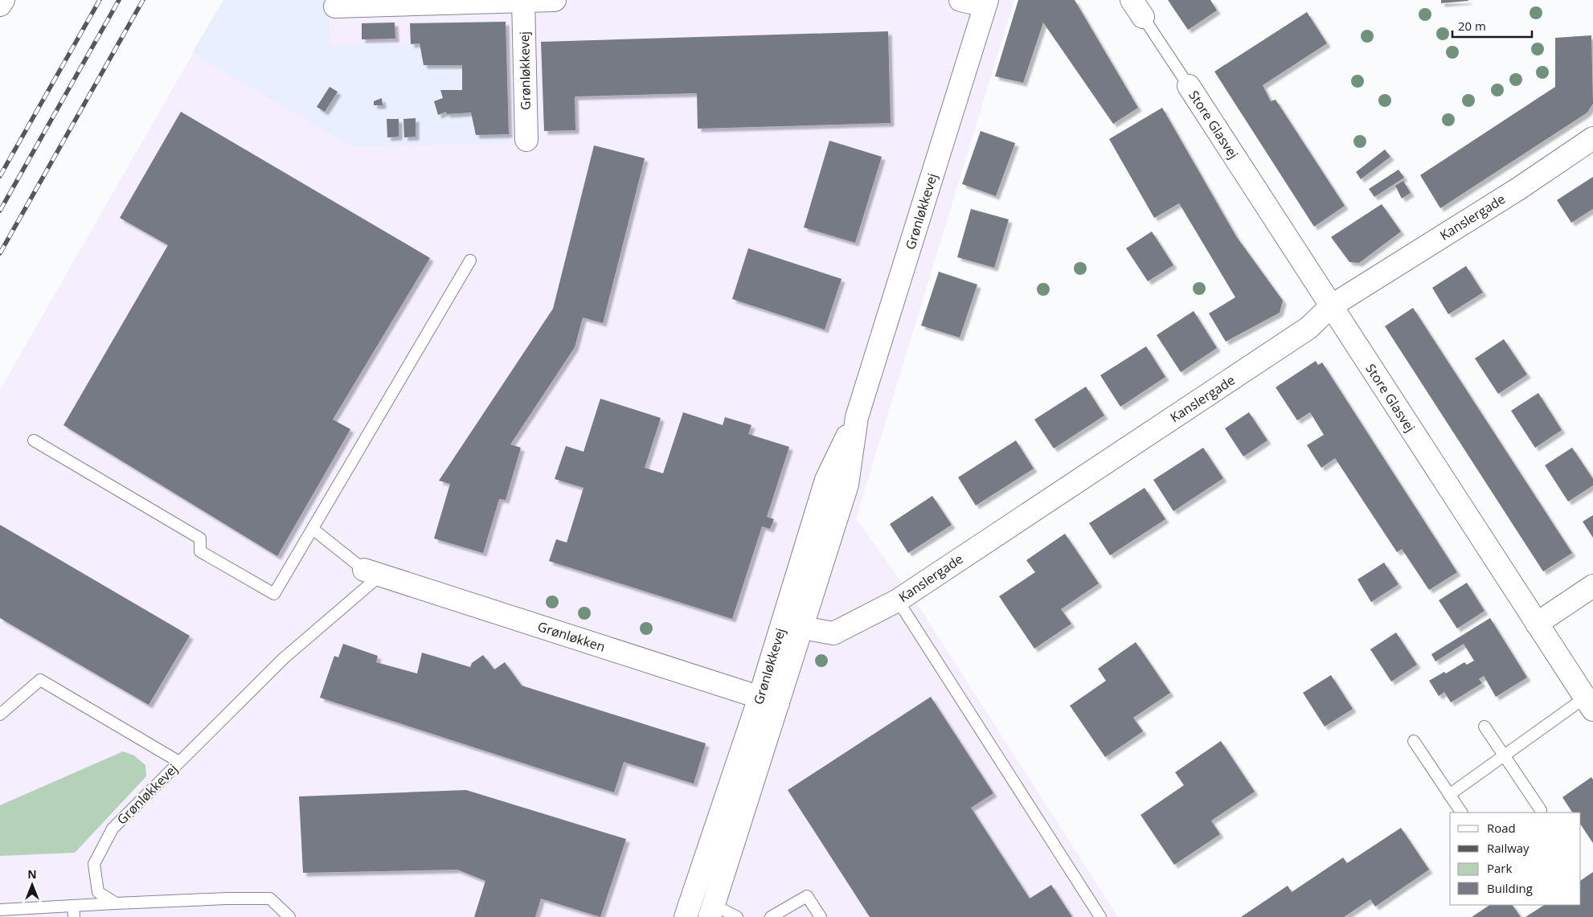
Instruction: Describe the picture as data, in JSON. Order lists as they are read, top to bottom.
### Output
{
  "streets": {
    "street": [
      "Grønløkkevej",
      "Store Glasvej",
      "Kanslergade",
      "Grønløkken"
    ]
  },
  "crossings": [
    ["Grønløkkevej", "Kanslergade"],
    ["Grønløkkevej", "Grønløkken"],
    ["Store Glasvej", "Kanslergade"]
  ],
  "legend": [
    "Road",
    "Railway",
    "Park",
    "Building"
  ],
  "scale_bar": "20 m",
  "north": "top"
}
